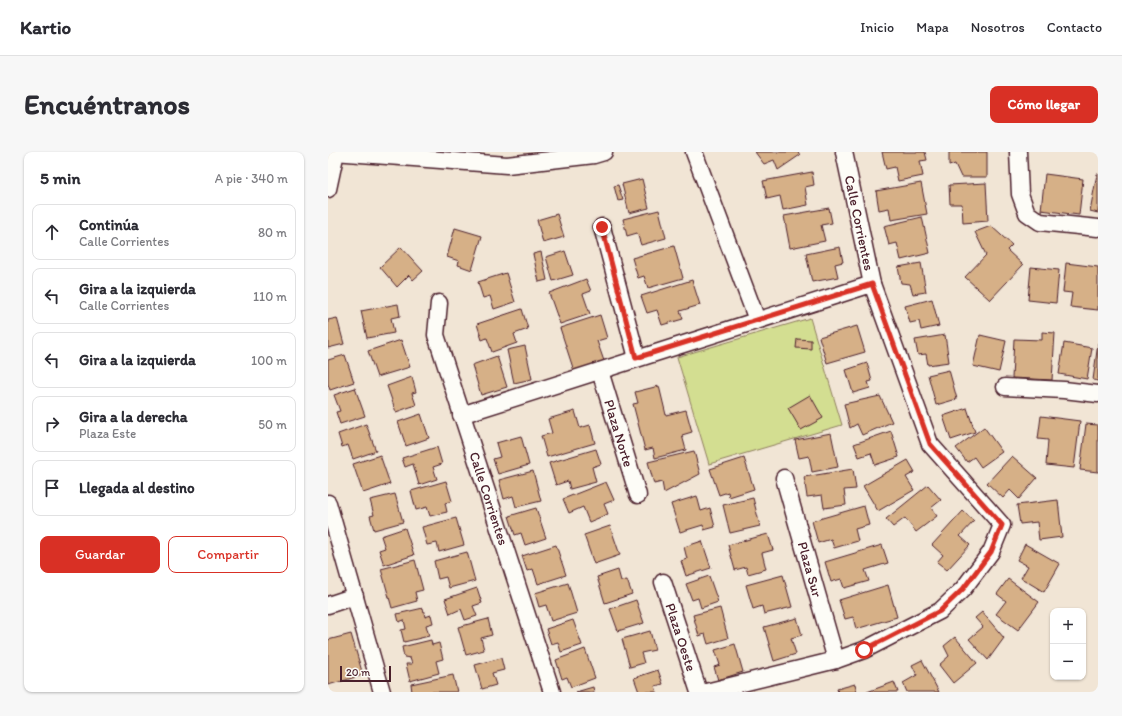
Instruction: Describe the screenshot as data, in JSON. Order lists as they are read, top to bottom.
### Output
{
  "streets": {
    "street": [
      "Calle Corrientes",
      "Plaza Norte",
      "Plaza Sur",
      "Plaza Oeste"
    ]
  },
  "crossings": [
    ["Calle Corrientes", "Plaza Sur"]
  ],
  "scale_bar": "20 m",
  "page": {
    "header": "Kartio",
    "nav": [
      "Inicio",
      "Mapa",
      "Nosotros",
      "Contacto"
    ],
    "buttons": [
      "Cómo llegar",
      ["Guardar", "Compartir"]
    ],
    "title": "Encuéntranos",
    "heading": ["5 min", "A pie · 340 m"],
    "list": [
      ["Continúa", "Calle Corrientes", "80 m"],
      ["Gira a la izquierda", "Calle Corrientes", "110 m"],
      ["Gira a la izquierda", "100 m"],
      ["Gira a la derecha", "Plaza Este", "50 m"],
      "Llegada al destino"
    ],
    "map_buttons": ["+", "−"],
    "scale": "20 m"
  }
}
